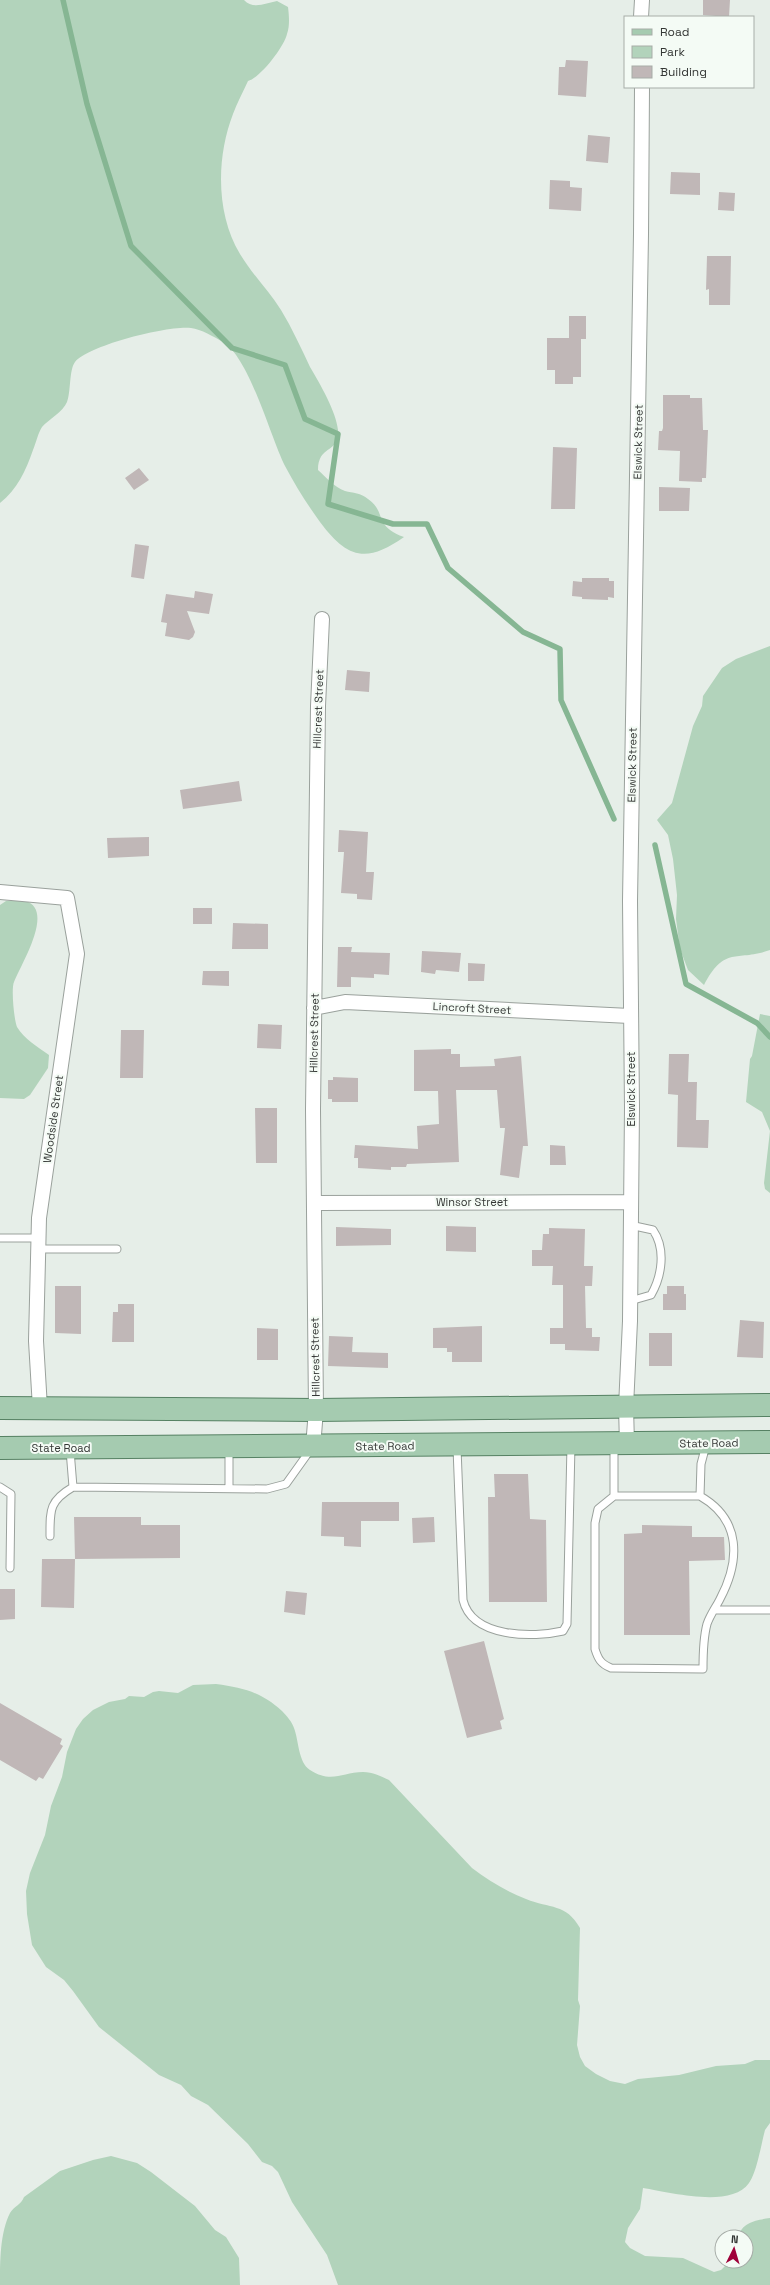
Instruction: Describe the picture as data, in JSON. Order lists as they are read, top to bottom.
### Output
{
  "streets": {
    "main road": ["State Road"],
    "street": [
      "Elswick Street",
      "Hillcrest Street",
      "Lincroft Street",
      "Woodside Street",
      "Winsor Street"
    ]
  },
  "crossings": [
    ["Elswick Street", "Lincroft Street"],
    ["Elswick Street", "Winsor Street"],
    ["Elswick Street", "State Road"],
    ["Hillcrest Street", "Lincroft Street"],
    ["Hillcrest Street", "Winsor Street"],
    ["Hillcrest Street", "State Road"]
  ],
  "legend": ["Road", "Park", "Building"],
  "north": "top"
}
